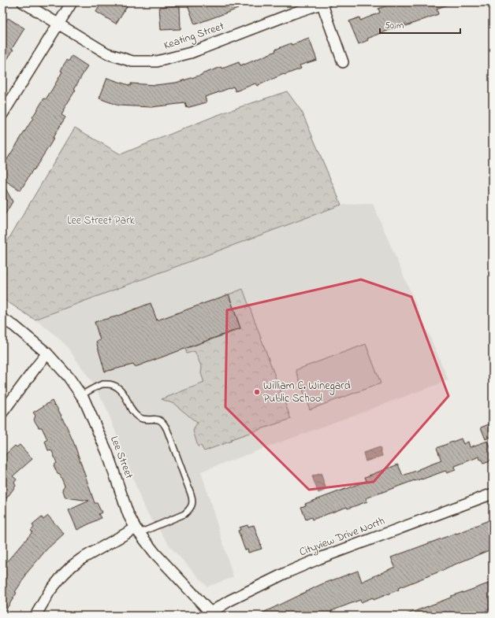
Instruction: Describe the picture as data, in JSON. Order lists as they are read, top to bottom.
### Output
{
  "streets": {
    "street": ["Keating Street", "Lee Street", "Cityview Drive North"]
  },
  "crossings": [
    ["Lee Street", "Cityview Drive North"]
  ],
  "parks": ["Lee Street Park"],
  "places": ["William C. Winegard Public School"],
  "scale_bar": "50 m"
}
